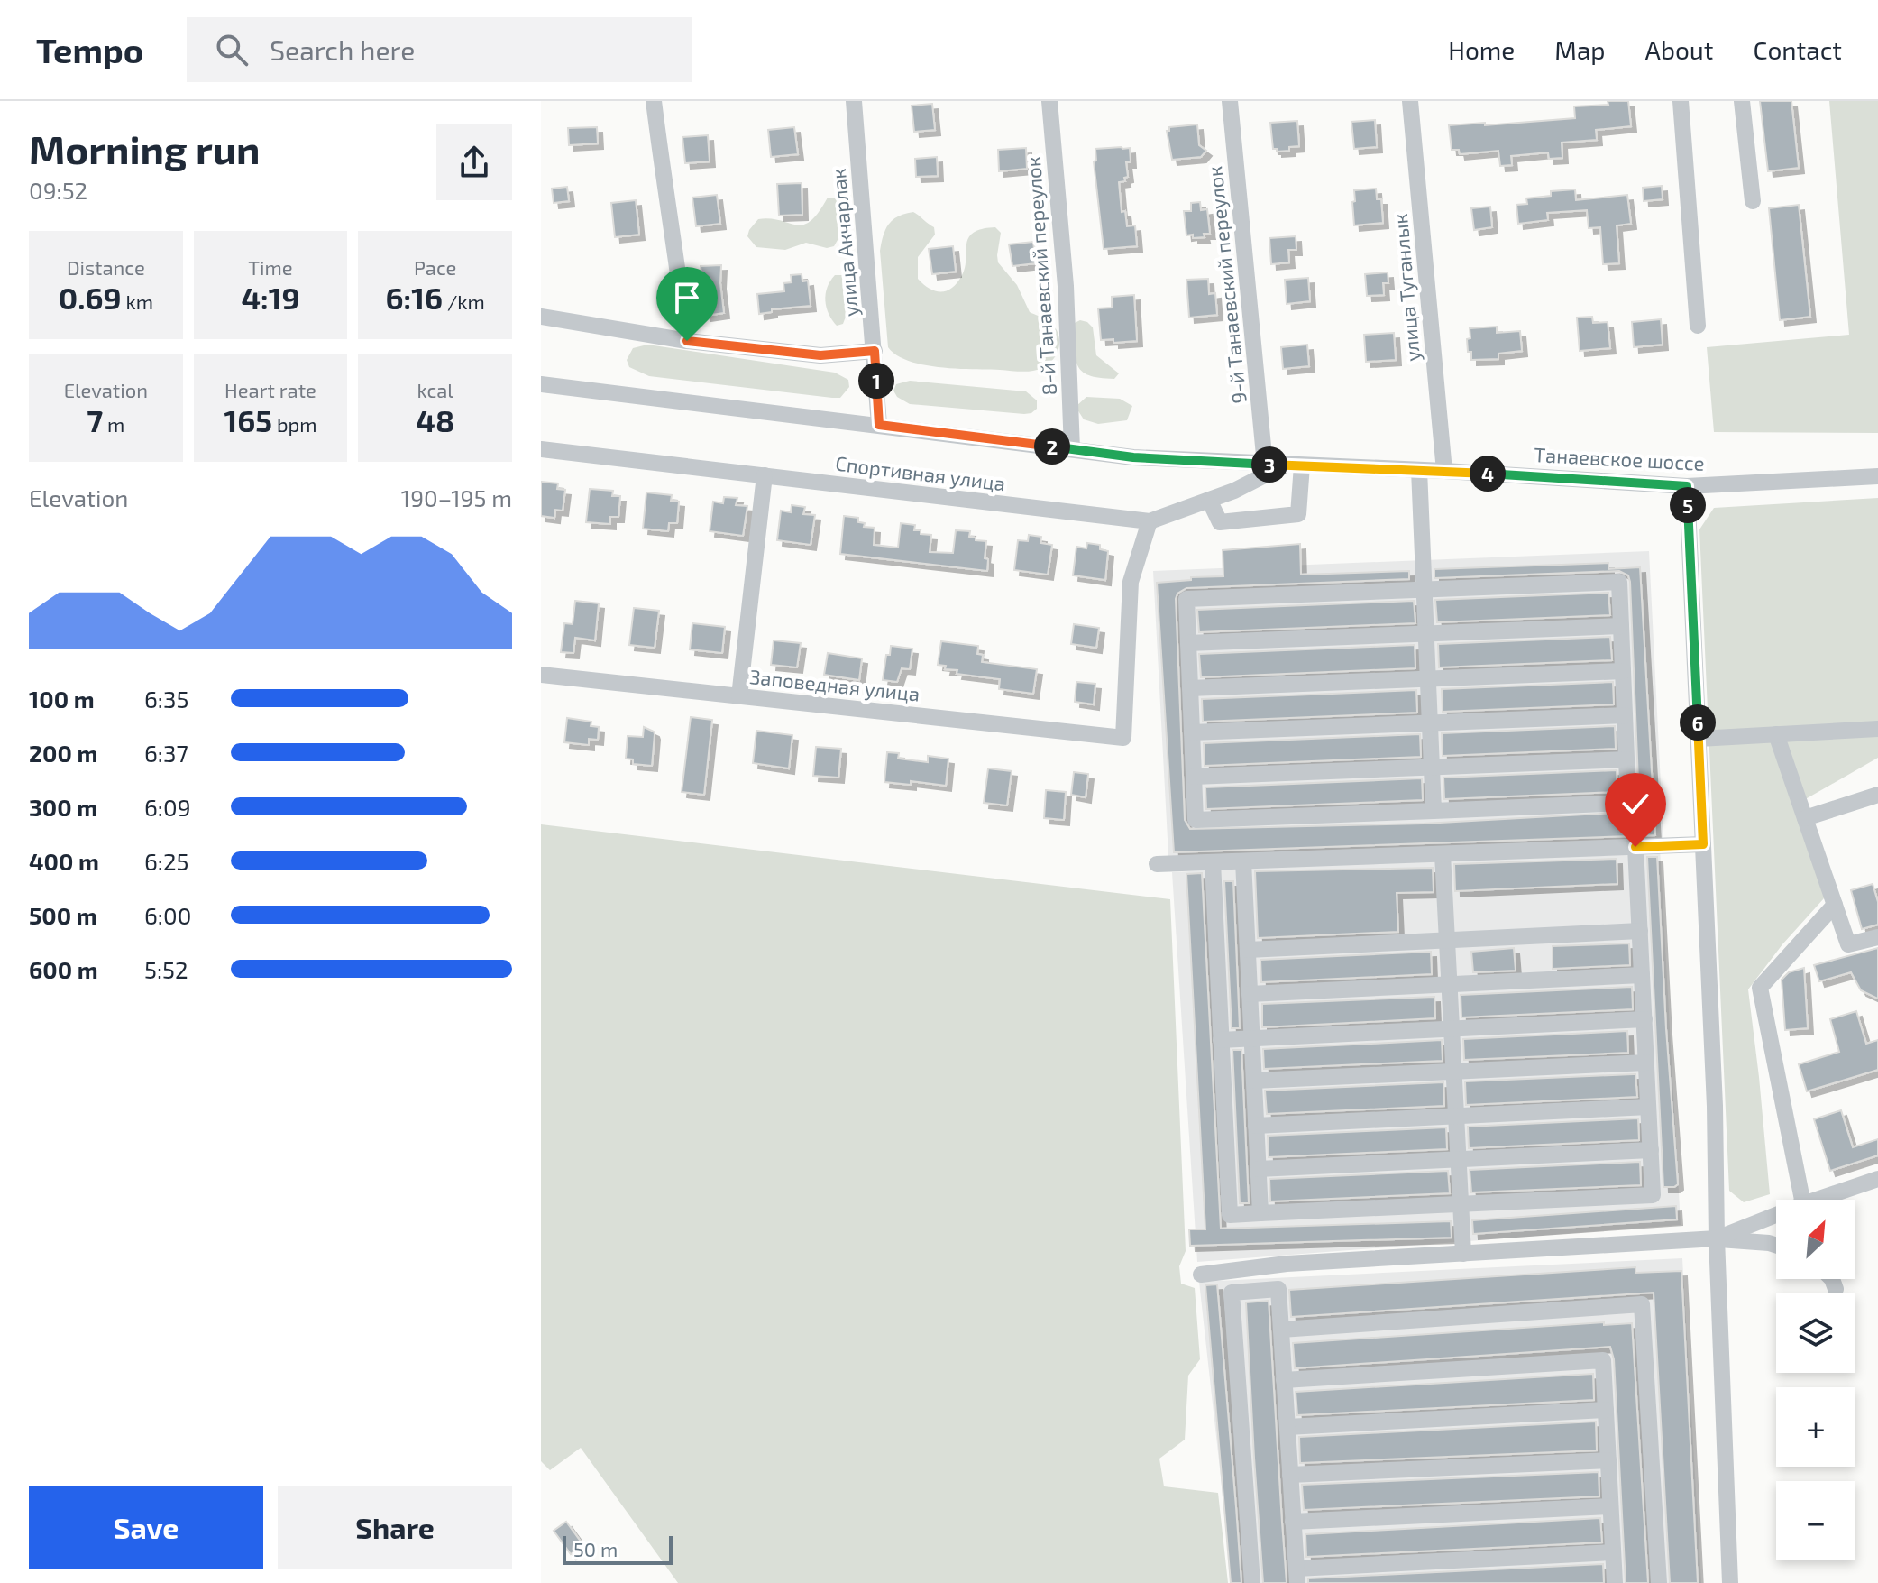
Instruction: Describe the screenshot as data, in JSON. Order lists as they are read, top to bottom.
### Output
{
  "streets": {
    "street": [
      "улица Акчарлак",
      "8-й Танаевский переулок",
      "9-й Танаевский переулок",
      "улица Туганлык",
      "Танаевское шоссе",
      "Спортивная улица",
      "Заповедная улица"
    ]
  },
  "crossings": [
    ["улица Акчарлак", "Танаевское шоссе"],
    ["8-й Танаевский переулок", "Танаевское шоссе"],
    ["9-й Танаевский переулок", "Танаевское шоссе"],
    ["улица Туганлык", "Танаевское шоссе"],
    ["Танаевское шоссе", "Спортивная улица"],
    ["Спортивная улица", "Заповедная улица"]
  ],
  "scale_bar": "50 m",
  "north": "top right",
  "page": {
    "header": "Tempo",
    "search": "Search here",
    "nav": [
      "Home",
      "Map",
      "About",
      "Contact"
    ],
    "heading": ["Morning run", "09:52"],
    "stats": [
      ["Distance", "0.69 km"],
      ["Time", "4:19"],
      ["Pace", "6:16 /km"],
      ["Elevation", "7 m"],
      ["Heart rate", "165 bpm"],
      ["kcal", "48"]
    ],
    "pins": [
      "1",
      "2",
      "3",
      "4",
      "5",
      "6"
    ],
    "chart": ["Elevation", "190–195 m"],
    "list": [
      {
        "name": "100 m",
        "note": "6:35"
      },
      {
        "name": "200 m",
        "note": "6:37"
      },
      {
        "name": "300 m",
        "note": "6:09"
      },
      {
        "name": "400 m",
        "note": "6:25"
      },
      {
        "name": "500 m",
        "note": "6:00"
      },
      {
        "name": "600 m",
        "note": "5:52"
      }
    ],
    "map_buttons": ["+", "−"],
    "buttons": ["Save", "Share"],
    "scale": "50 m"
  }
}
